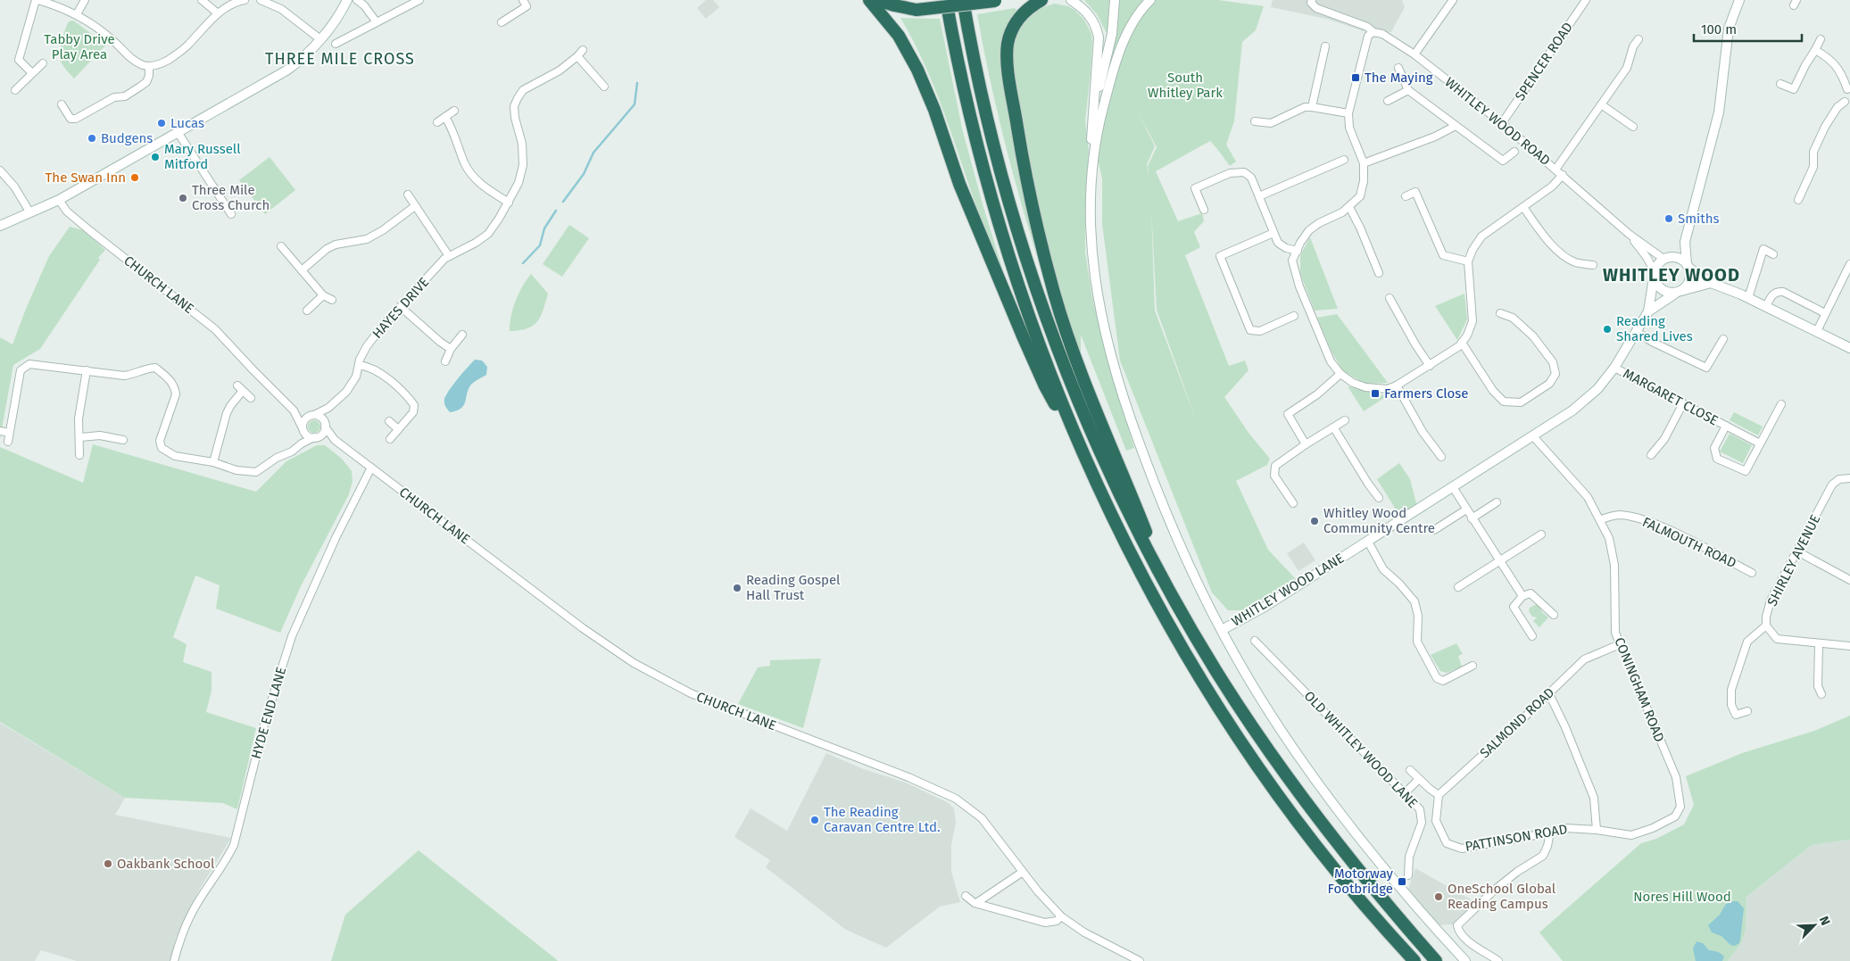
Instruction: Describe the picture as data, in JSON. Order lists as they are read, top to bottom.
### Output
{
  "streets": {
    "street": [
      "SPENCER ROAD",
      "WHITLEY WOOD ROAD",
      "CHURCH LANE",
      "HAYES DRIVE",
      "MARGARET CLOSE",
      "FALMOUTH ROAD",
      "SHIRLEY AVENUE",
      "WHITLEY WOOD LANE",
      "CONINGHAM ROAD",
      "HYDE END LANE",
      "SALMOND ROAD",
      "OLD WHITLEY WOOD LANE",
      "PATTINSON ROAD"
    ]
  },
  "crossings": [
    ["SPENCER ROAD", "WHITLEY WOOD ROAD"],
    ["WHITLEY WOOD ROAD", "WHITLEY WOOD LANE"],
    ["CHURCH LANE", "HAYES DRIVE"],
    ["CHURCH LANE", "HYDE END LANE"],
    ["MARGARET CLOSE", "WHITLEY WOOD LANE"],
    ["FALMOUTH ROAD", "CONINGHAM ROAD"],
    ["CONINGHAM ROAD", "SALMOND ROAD"],
    ["CONINGHAM ROAD", "PATTINSON ROAD"],
    ["SALMOND ROAD", "PATTINSON ROAD"]
  ],
  "districts": ["THREE MILE CROSS", "WHITLEY WOOD"],
  "parks": ["Tabby Drive Play Area", "South Whitley Park", "Nores Hill Wood"],
  "places": {
    "transit": ["The Maying", "Farmers Close", "Motorway Footbridge"],
    "other": [
      "Lucas",
      "Budgens",
      "Mary Russell Mitford",
      "The Swan Inn",
      "Three Mile Cross Church",
      "Smiths",
      "Reading Shared Lives",
      "Whitley Wood Community Centre",
      "Reading Gospel Hall Trust",
      "The Reading Caravan Centre Ltd.",
      "Oakbank School",
      "OneSchool Global Reading Campus"
    ]
  },
  "scale_bar": "100 m",
  "north": "top right"
}
